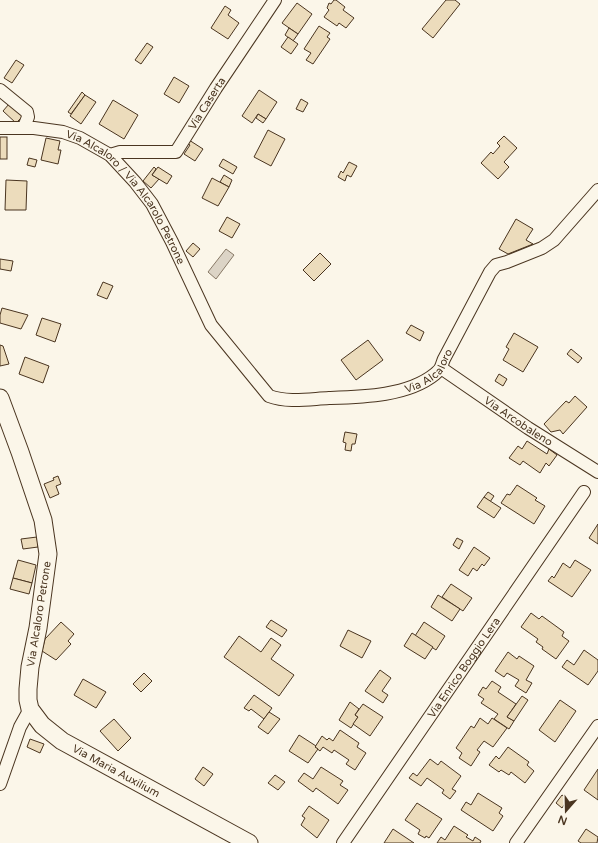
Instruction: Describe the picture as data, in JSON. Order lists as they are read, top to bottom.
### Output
{
  "streets": {
    "street": [
      "Via Caserta",
      "Via Alcaloro / Via Alcarolo Petrone",
      "Via Alcaloro",
      "Via Arcobaleno",
      "Via Alcaloro Petrone",
      "Via Enrico Boggio Lera",
      "Via Maria Auxilium"
    ]
  },
  "crossings": [
    ["Via Caserta", "Via Alcaloro / Via Alcarolo Petrone"],
    ["Via Alcaloro / Via Alcarolo Petrone", "Via Alcaloro"],
    ["Via Alcaloro", "Via Arcobaleno"],
    ["Via Alcaloro Petrone", "Via Maria Auxilium"]
  ],
  "north": "bottom"
}
